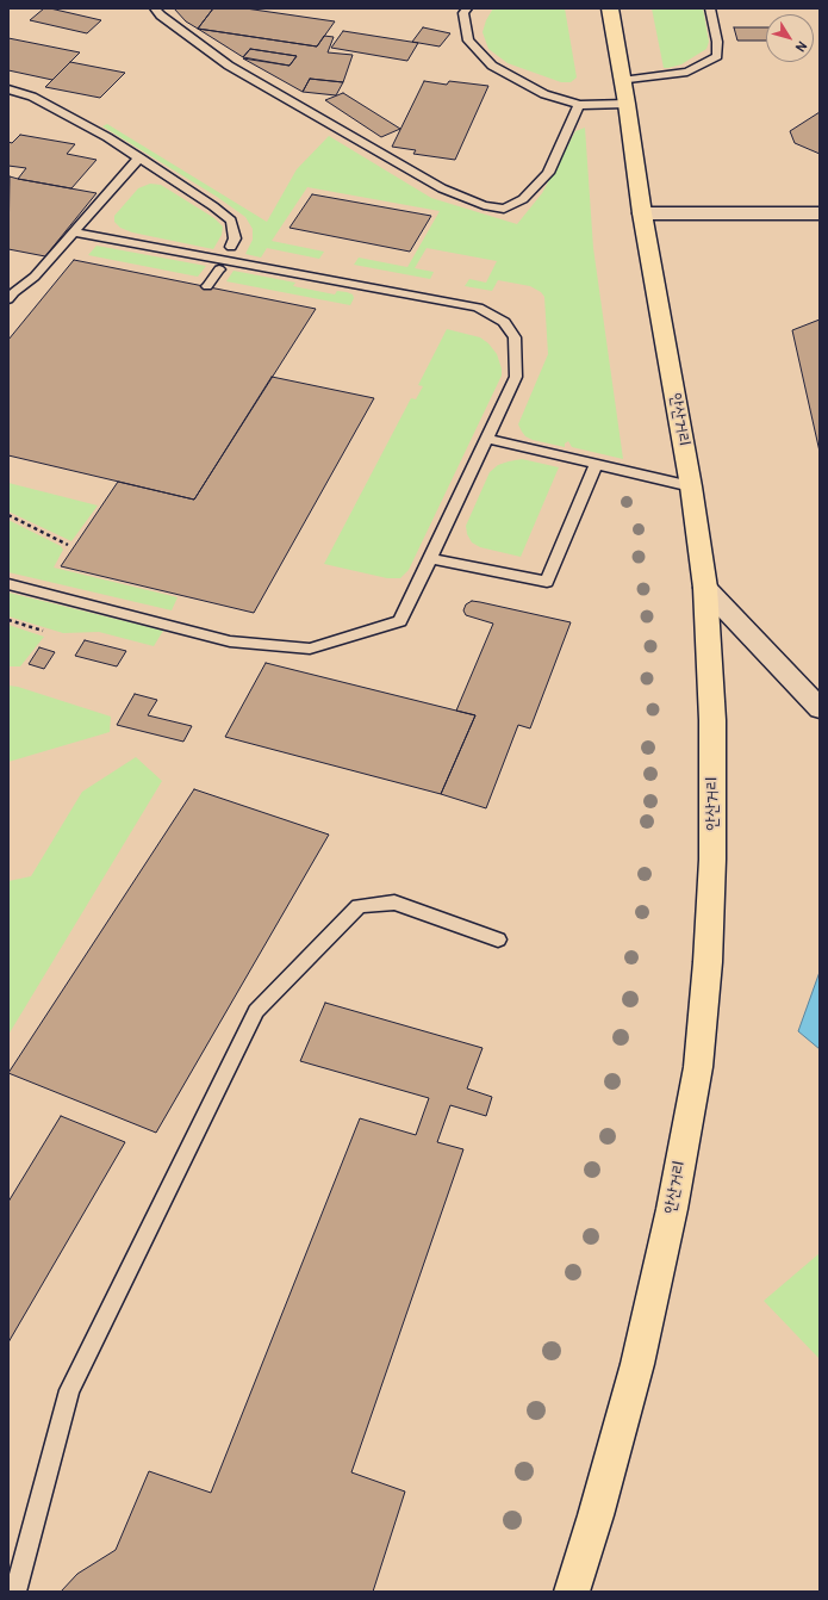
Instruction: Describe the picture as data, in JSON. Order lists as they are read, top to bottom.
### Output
{
  "streets": {
    "main road": ["안산거리"]
  },
  "north": "bottom right"
}
